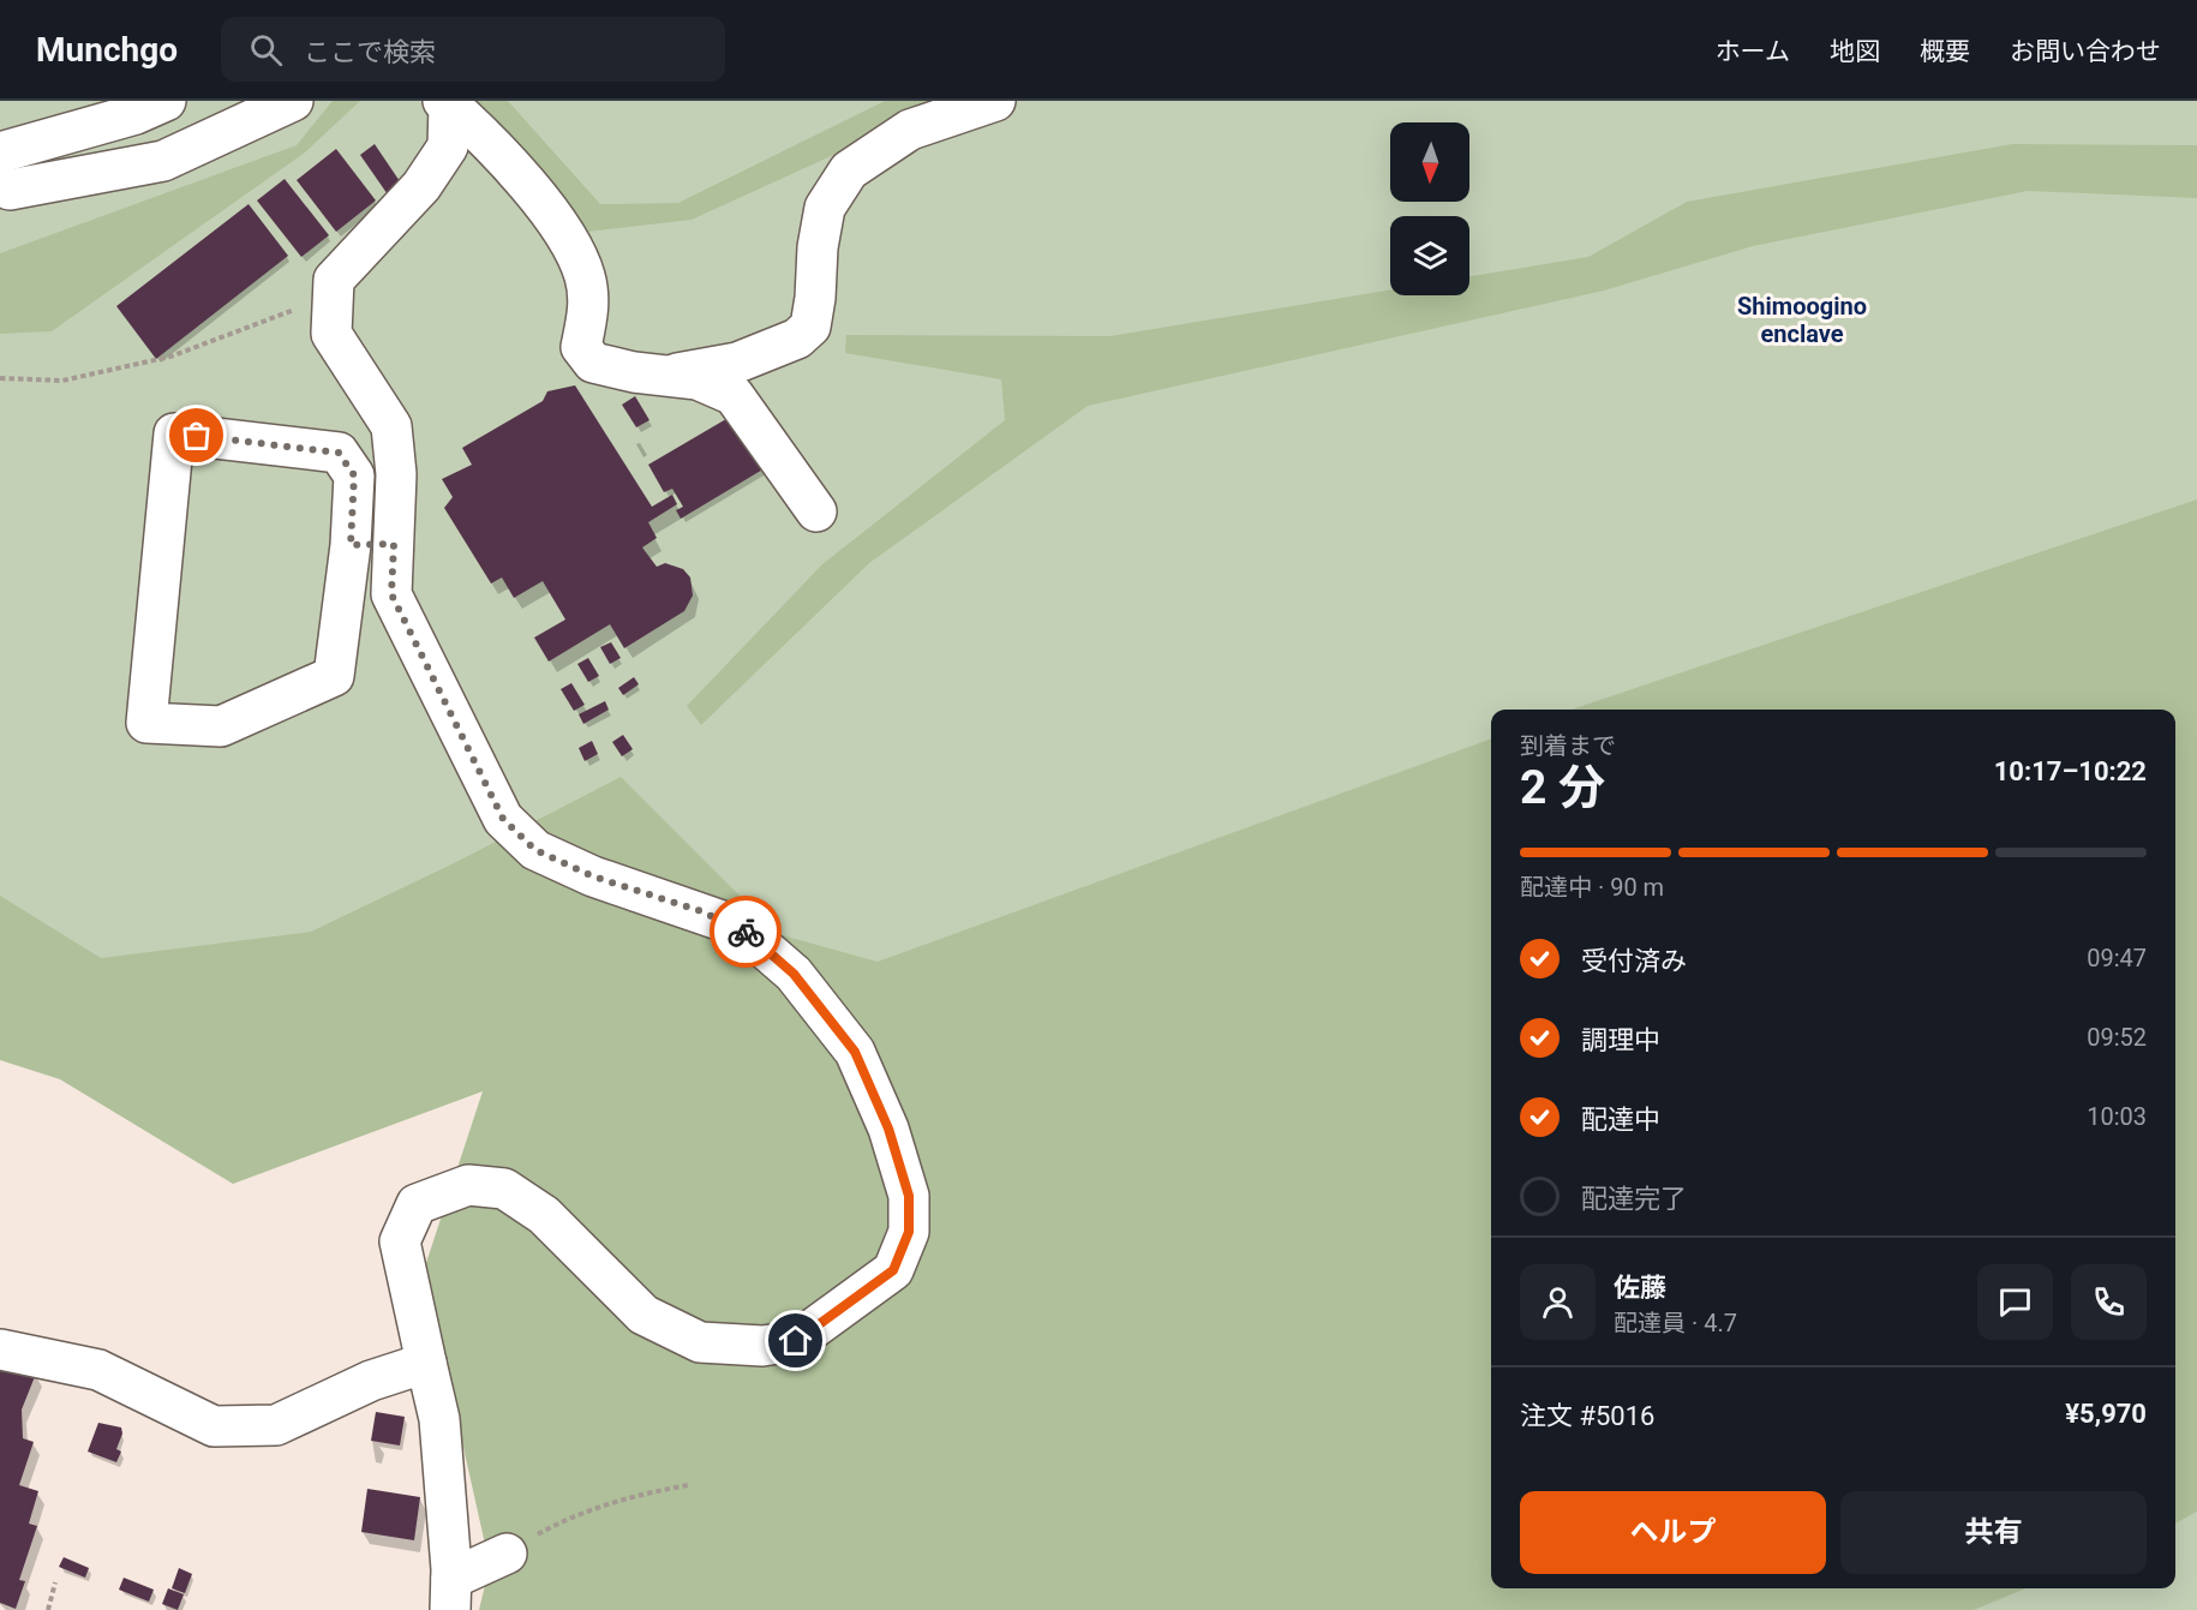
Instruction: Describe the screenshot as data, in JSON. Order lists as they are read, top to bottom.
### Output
{
  "districts": ["Shimoogino enclave"],
  "north": "bottom",
  "page": {
    "header": "Munchgo",
    "search": "ここで検索",
    "nav": [
      "ホーム",
      "地図",
      "概要",
      "お問い合わせ"
    ],
    "heading": ["2 分", "到着まで", "10:17–10:22"],
    "panel": [
      "佐藤",
      "配達員 · 4.7",
      "注文 #5016",
      "¥5,970"
    ],
    "bar": "配達中 · 90 m",
    "list": [
      ["受付済み", "09:47"],
      ["調理中", "09:52"],
      ["配達中", "10:03"],
      "配達完了"
    ],
    "buttons": ["ヘルプ", "共有"]
  }
}
